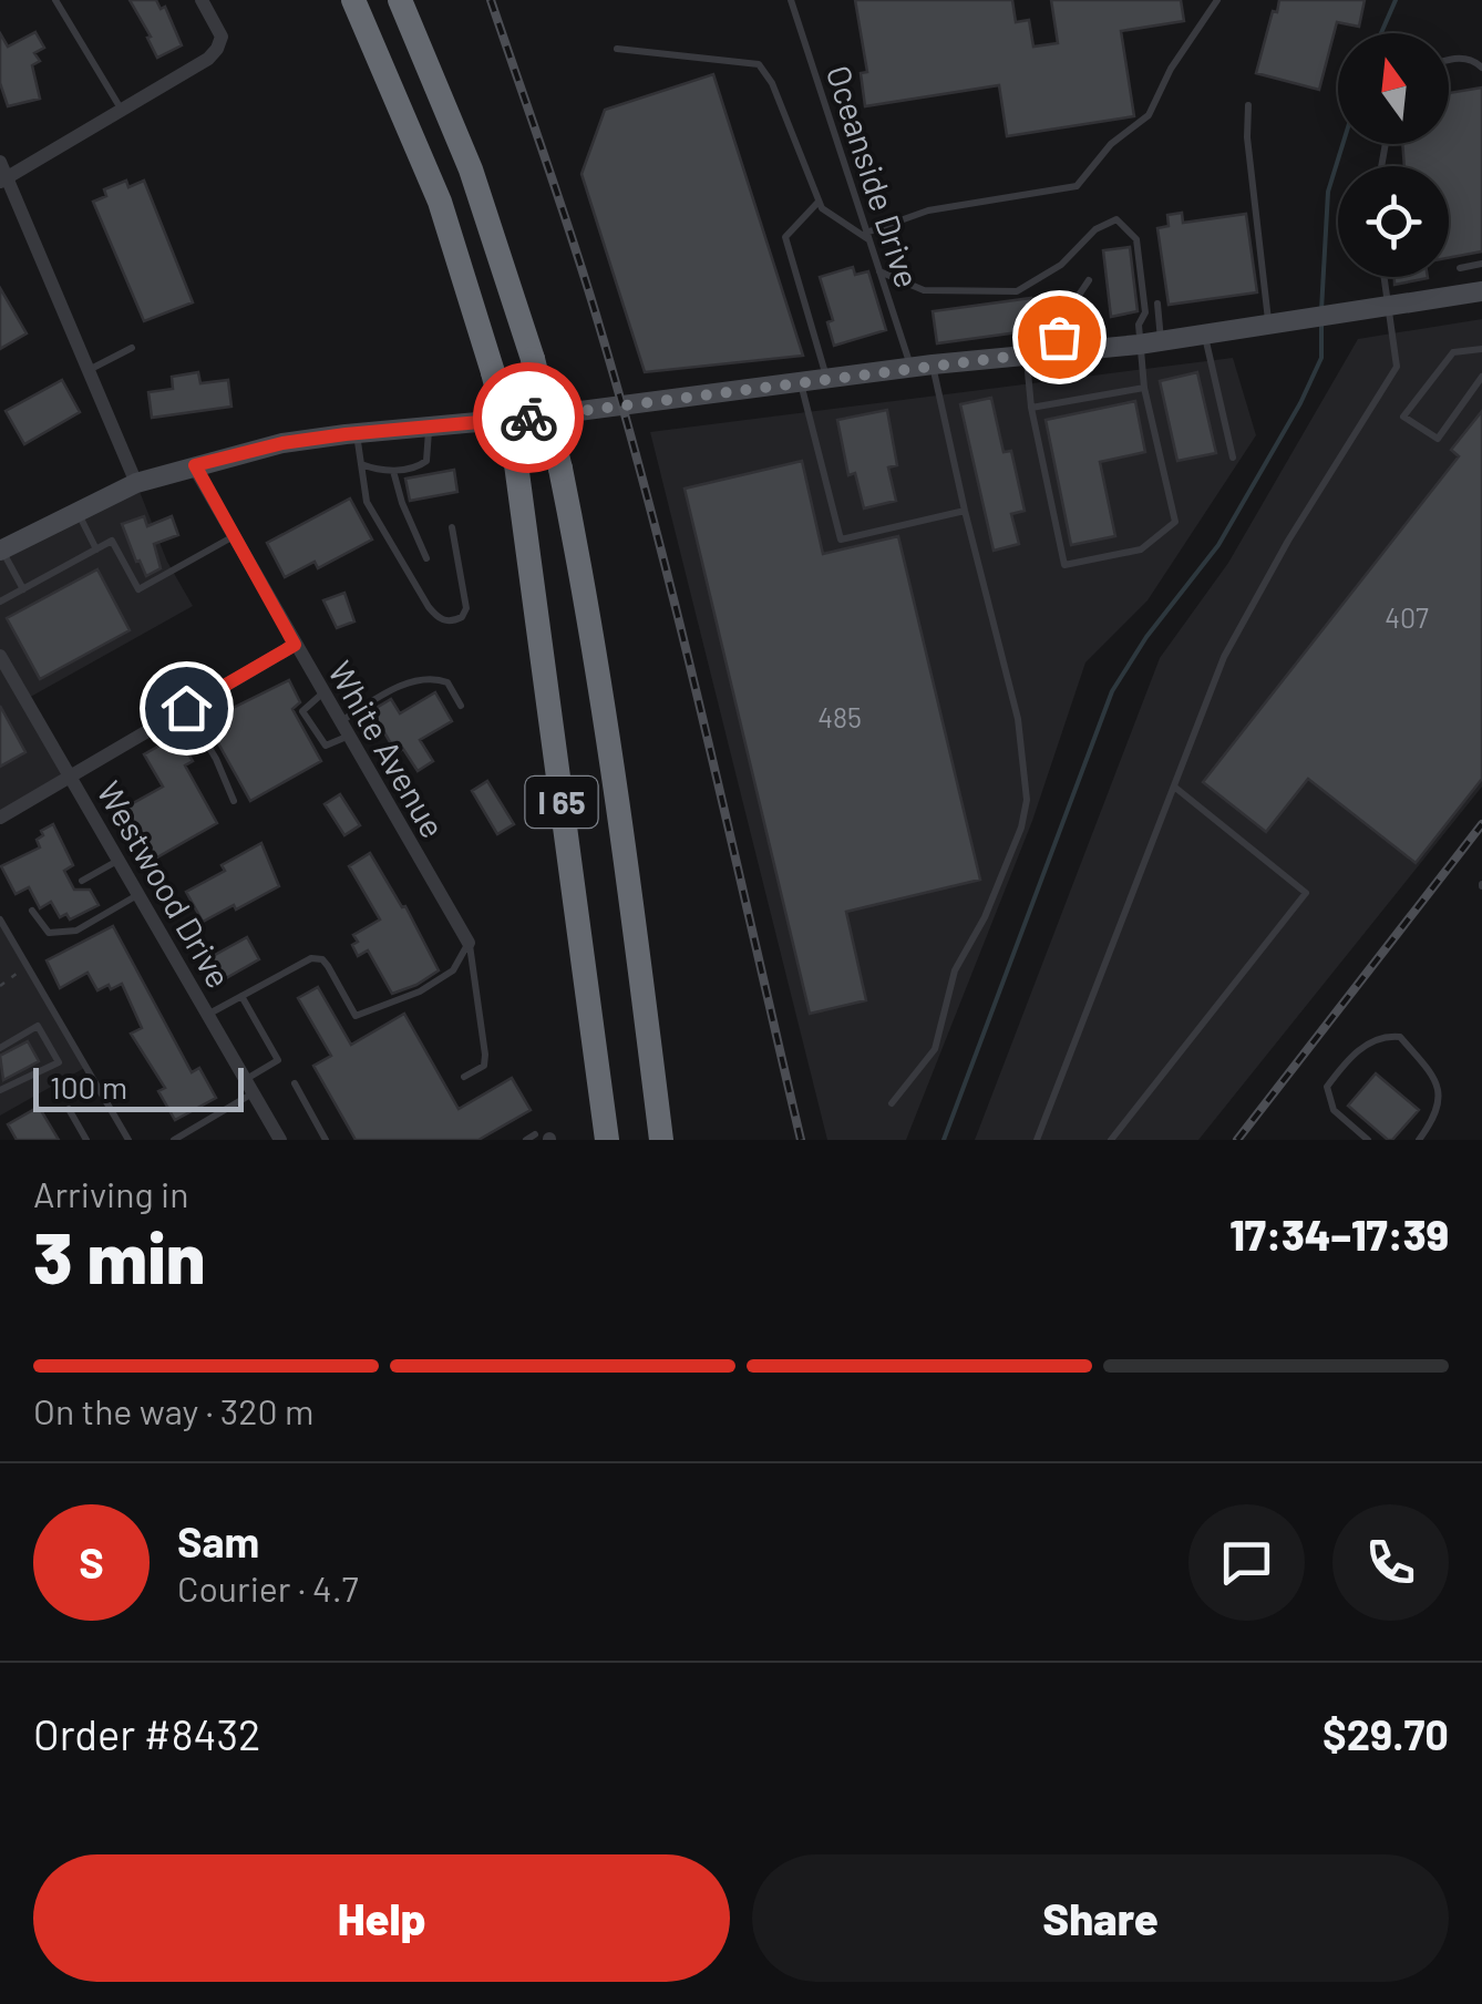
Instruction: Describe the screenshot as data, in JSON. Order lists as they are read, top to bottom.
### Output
{
  "streets": {
    "highway": ["I 65"],
    "street": ["White Avenue", "Westwood Drive"],
    "lane": ["Oceanside Drive"]
  },
  "house_numbers": ["407", "485"],
  "scale_bar": "100 m",
  "north": "top",
  "page": {
    "scale": "100 m",
    "heading": ["3 min", "Arriving in", "17:34–17:39"],
    "panel": [
      "Sam",
      "Courier · 4.7",
      "Order #8432",
      "$29.70"
    ],
    "bar": "On the way · 320 m",
    "round": "S",
    "buttons": ["Help", "Share"]
  }
}
